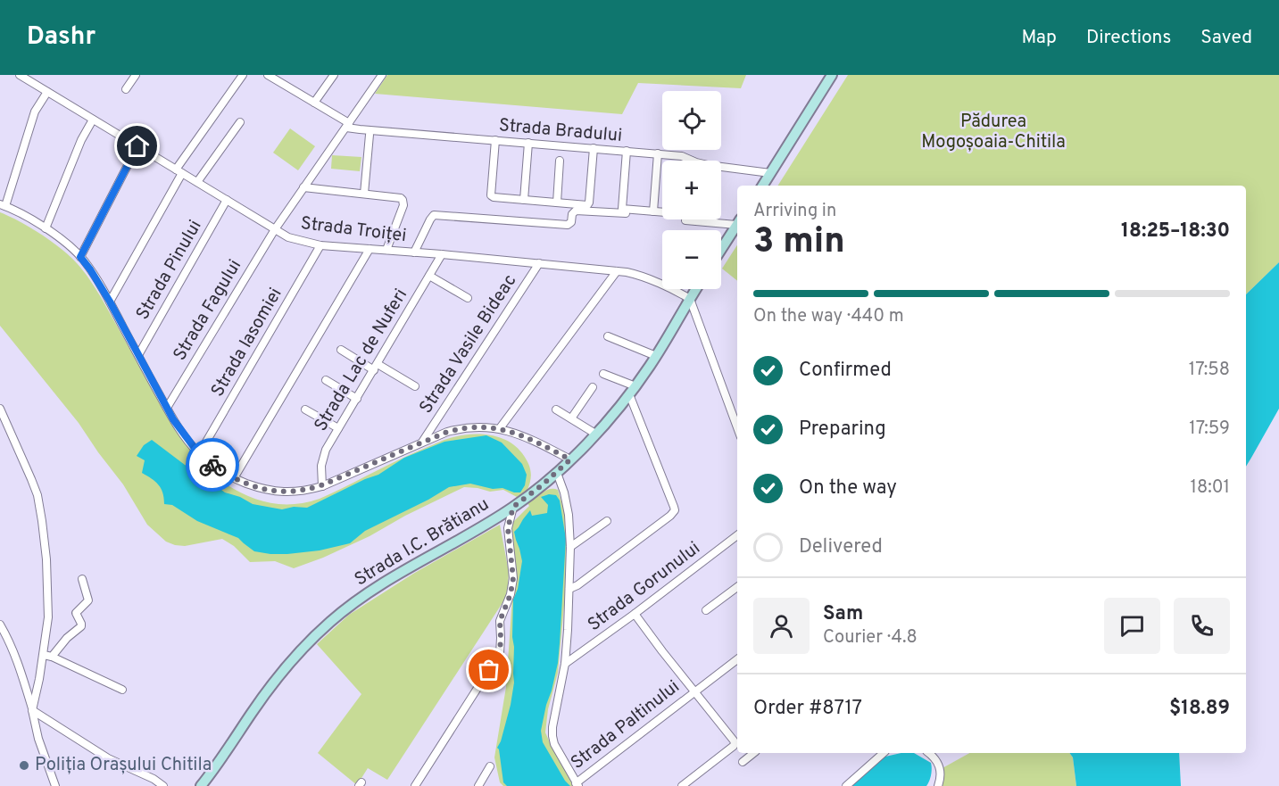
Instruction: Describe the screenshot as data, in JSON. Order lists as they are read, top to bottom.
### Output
{
  "streets": {
    "main road": ["Strada I.C. Brătianu"],
    "street": [
      "Strada Bradului",
      "Strada Troiței",
      "Strada Pinului",
      "Strada Fagului",
      "Strada Iasomiei",
      "Strada Vasile Bideac",
      "Strada Lac de Nuferi",
      "Strada Gorunului",
      "Strada Paltinului"
    ]
  },
  "crossings": [
    ["Strada Bradului", "Strada Fagului"],
    ["Strada Troiței", "Strada Pinului"],
    ["Strada Troiței", "Strada Fagului"],
    ["Strada Troiței", "Strada Iasomiei"],
    ["Strada Troiței", "Strada Vasile Bideac"],
    ["Strada Troiței", "Strada Lac de Nuferi"],
    ["Strada Troiței", "Strada I.C. Brătianu"]
  ],
  "parks": ["Pădurea Mogoșoaia-Chitila"],
  "places": ["Poliția Orașului Chitila"],
  "page": {
    "header": "Dashr",
    "nav": ["Map", "Directions", "Saved"],
    "map_buttons": ["+", "−"],
    "heading": ["3 min", "Arriving in", "18:25–18:30"],
    "panel": [
      "Sam",
      "Courier · 4.8",
      "Order #8717",
      "$18.89"
    ],
    "bar": "On the way · 440 m",
    "list": [
      ["Confirmed", "17:58"],
      ["Preparing", "17:59"],
      ["On the way", "18:01"],
      "Delivered"
    ]
  }
}
